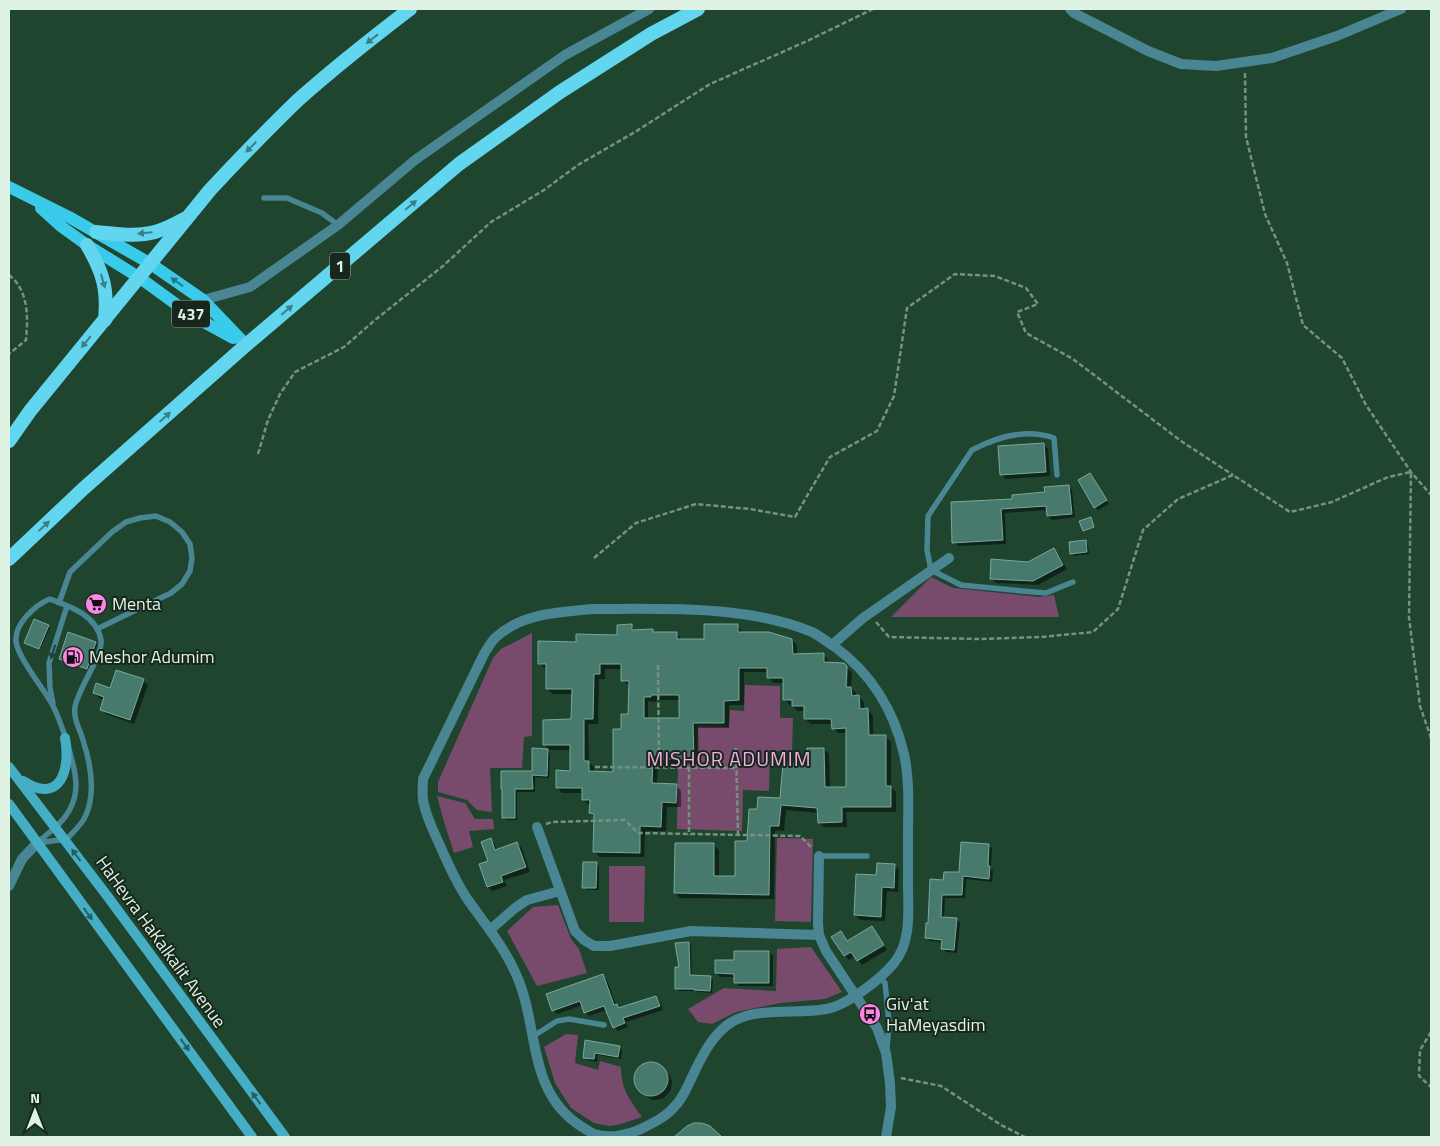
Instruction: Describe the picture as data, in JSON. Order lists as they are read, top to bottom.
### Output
{
  "streets": {
    "highway": ["1"],
    "main road": ["437", "HaHevra HaKalkalit Avenue"]
  },
  "crossings": [
    ["1", "437"]
  ],
  "districts": ["MISHOR ADUMIM"],
  "places": {
    "supermarket": ["Menta"],
    "fuel station": ["Meshor Adumim"],
    "bus stop": ["Giv'at HaMeyasdim"]
  },
  "north": "top"
}
